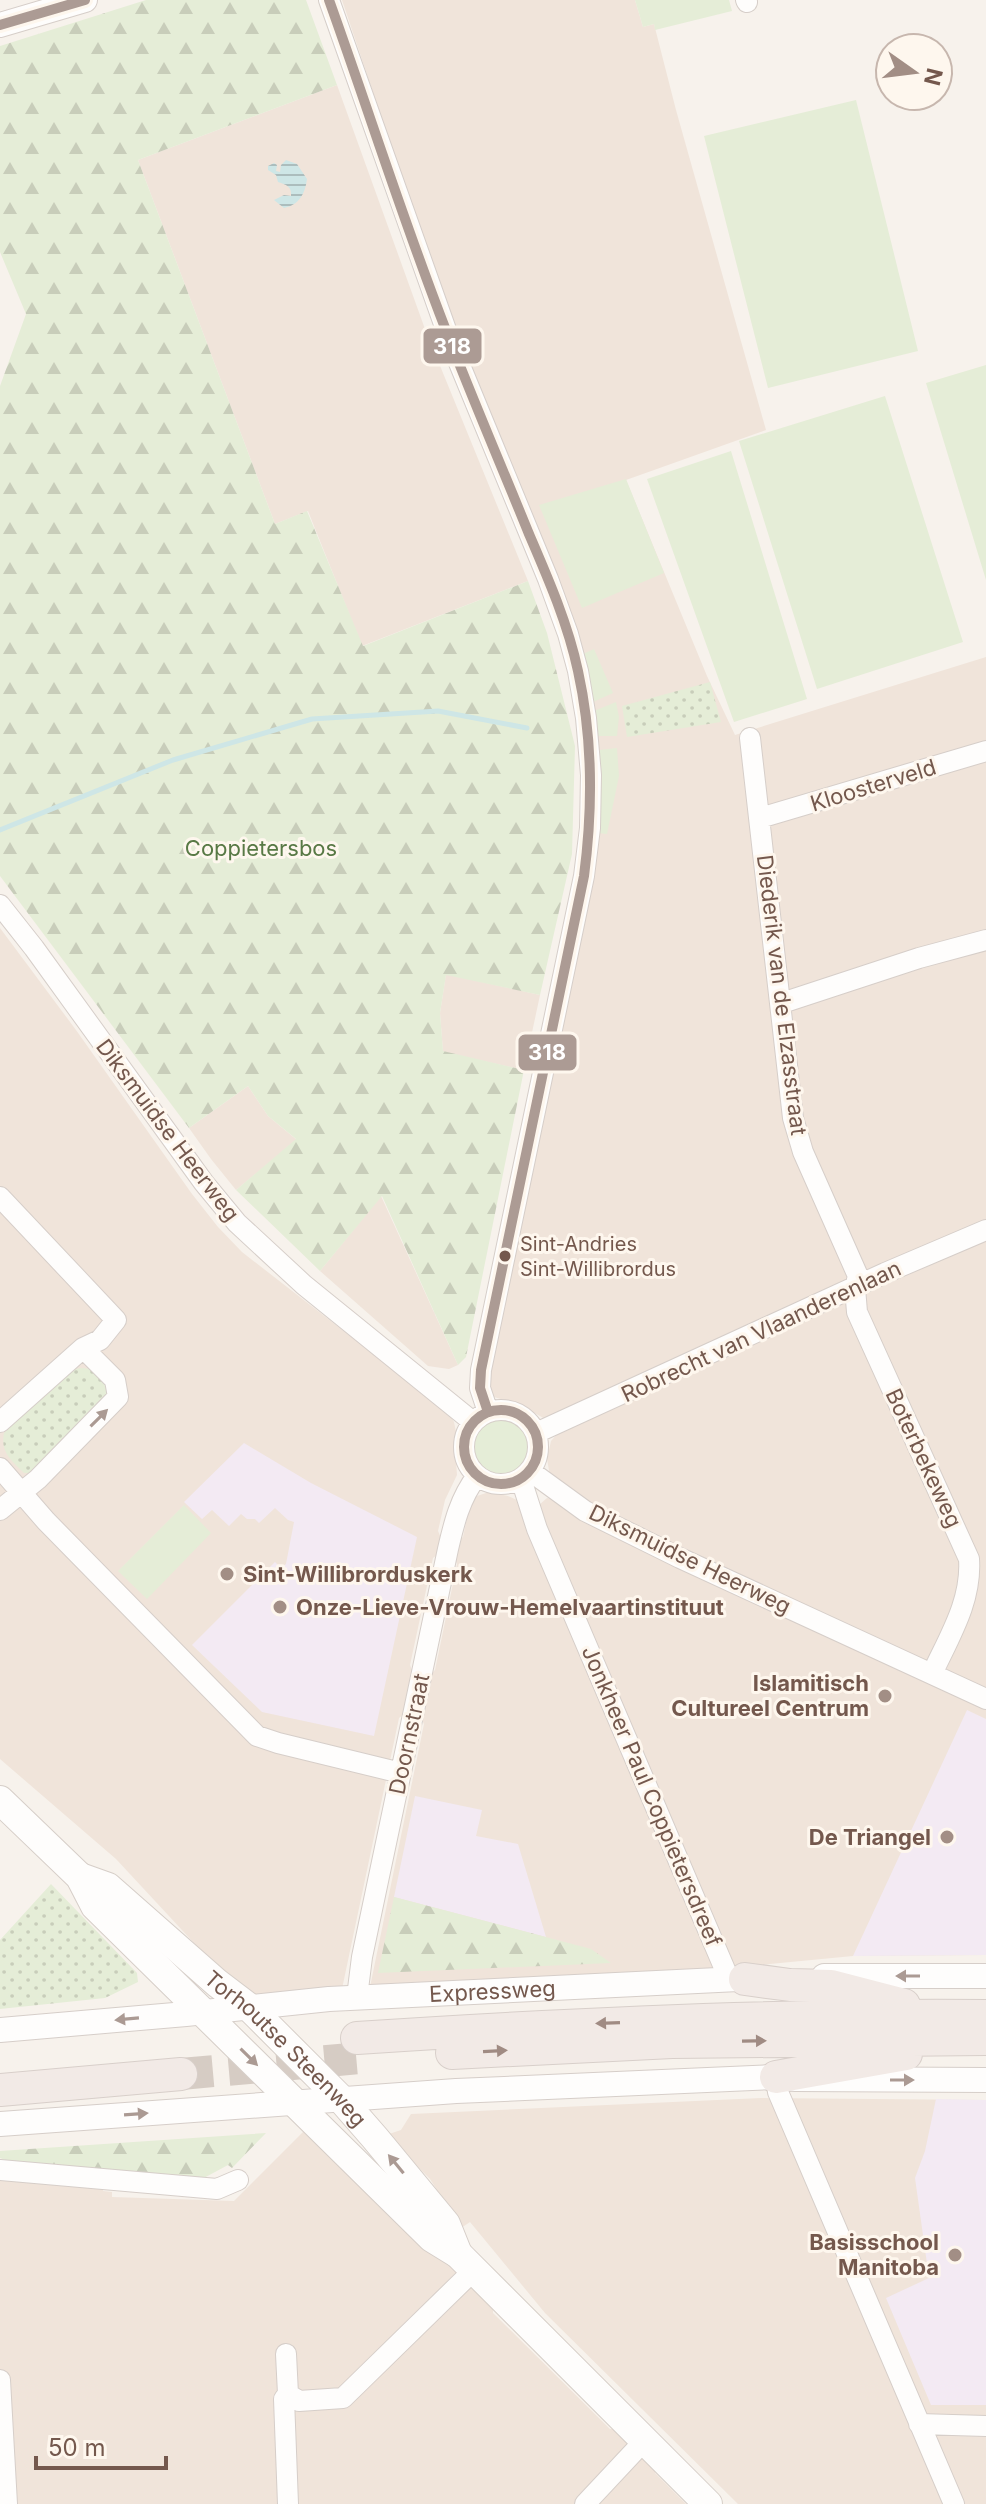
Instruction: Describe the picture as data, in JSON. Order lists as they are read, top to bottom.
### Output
{
  "streets": {
    "main road": ["Torhoutse Steenweg"],
    "street": [
      "Kloosterveld",
      "Diederik van de Elzasstraat",
      "Diksmuidse Heerweg",
      "Robrecht van Vlaanderenlaan",
      "Boterbekeweg",
      "Doornstraat",
      "Jonkheer Paul Coppietersdreef",
      "Expressweg"
    ]
  },
  "crossings": [
    ["Kloosterveld", "Diederik van de Elzasstraat"],
    ["Diederik van de Elzasstraat", "Robrecht van Vlaanderenlaan"],
    ["Diederik van de Elzasstraat", "Boterbekeweg"],
    ["Diksmuidse Heerweg", "Robrecht van Vlaanderenlaan"],
    ["Diksmuidse Heerweg", "Boterbekeweg"],
    ["Diksmuidse Heerweg", "Doornstraat"],
    ["Diksmuidse Heerweg", "Jonkheer Paul Coppietersdreef"],
    ["Robrecht van Vlaanderenlaan", "Boterbekeweg"],
    ["Robrecht van Vlaanderenlaan", "Doornstraat"],
    ["Robrecht van Vlaanderenlaan", "Jonkheer Paul Coppietersdreef"],
    ["Doornstraat", "Jonkheer Paul Coppietersdreef"],
    ["Doornstraat", "Expressweg"],
    ["Jonkheer Paul Coppietersdreef", "Expressweg"],
    ["Expressweg", "Torhoutse Steenweg"]
  ],
  "parks": ["Coppietersbos"],
  "places": [
    "Sint-Andries Sint-Willibrordus",
    "Sint-Willibrorduskerk",
    "Onze-Lieve-Vrouw-Hemelvaartinstituut",
    "Islamitisch Cultureel Centrum",
    "De Triangel",
    "Basisschool Manitoba"
  ],
  "lines": ["transit line 318"],
  "scale_bar": "50 m",
  "north": "right"
}
